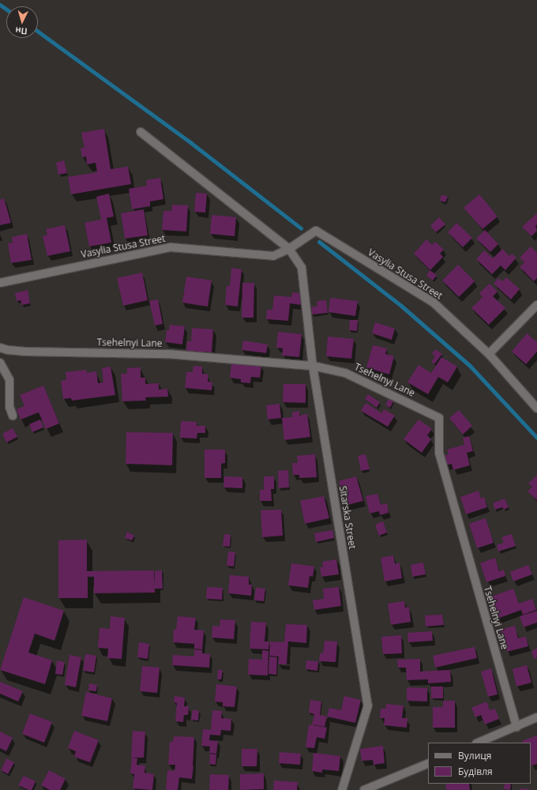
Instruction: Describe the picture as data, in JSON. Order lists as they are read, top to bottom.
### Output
{
  "streets": {
    "street": ["Vasylia Stusa Street", "Tsehelnyi Lane", "Sitarska Street"]
  },
  "crossings": [
    ["Vasylia Stusa Street", "Sitarska Street"],
    ["Tsehelnyi Lane", "Sitarska Street"]
  ],
  "legend": ["Вулиця", "Будівля"],
  "north": "bottom"
}
